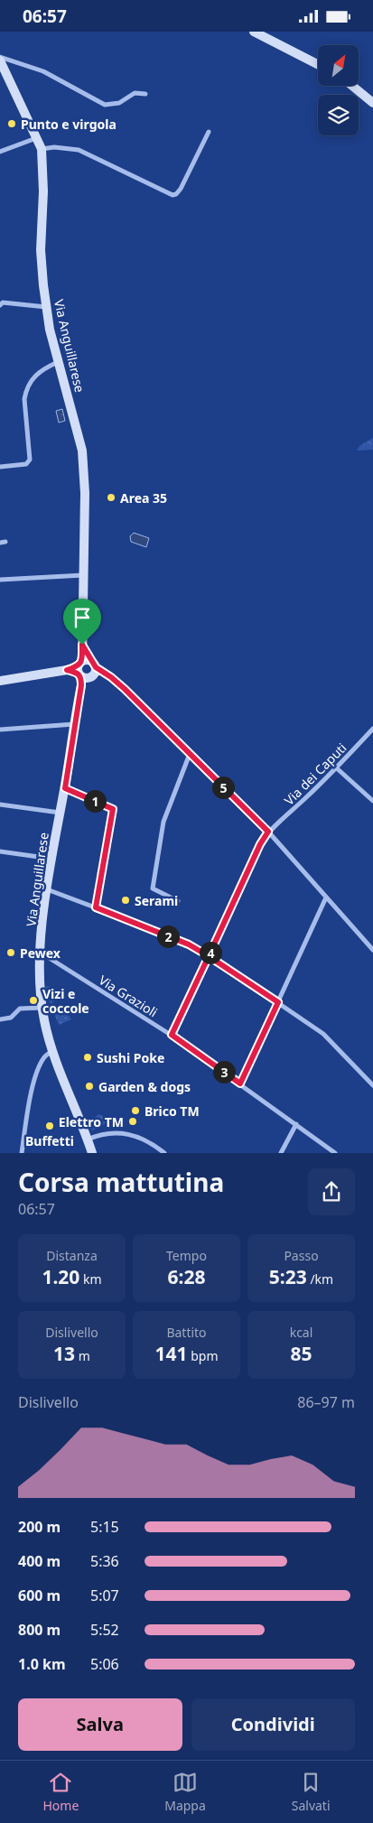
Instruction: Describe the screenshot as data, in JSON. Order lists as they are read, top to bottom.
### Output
{
  "streets": {
    "main road": ["Via Anguillarese"],
    "street": ["Via dei Caputi", "Via Grazioli"]
  },
  "crossings": [
    ["Via Anguillarese", "Via Grazioli"],
    ["Via dei Caputi", "Via Grazioli"]
  ],
  "places": [
    "Punto e virgola",
    "Area 35",
    "Serami",
    "Pewex",
    "Vizi e coccole",
    "Sushi Poke",
    "Garden & dogs",
    "Brico TM",
    "Elettro TM",
    "Buffetti"
  ],
  "north": "top right",
  "page": {
    "status": "06:57",
    "pins": [
      "5",
      "1",
      "2",
      "4",
      "3"
    ],
    "heading": ["Corsa mattutina", "06:57"],
    "stats": [
      ["Distanza", "1.20 km"],
      ["Tempo", "6:28"],
      ["Passo", "5:23 /km"],
      ["Dislivello", "13 m"],
      ["Battito", "141 bpm"],
      ["kcal", "85"]
    ],
    "chart": ["Dislivello", "86–97 m"],
    "list": [
      {
        "name": "200 m",
        "note": "5:15"
      },
      {
        "name": "400 m",
        "note": "5:36"
      },
      {
        "name": "600 m",
        "note": "5:07"
      },
      {
        "name": "800 m",
        "note": "5:52"
      },
      {
        "name": "1.0 km",
        "note": "5:06"
      }
    ],
    "buttons": ["Salva", "Condividi"],
    "tabs": ["Home", "Mappa", "Salvati"]
  }
}
